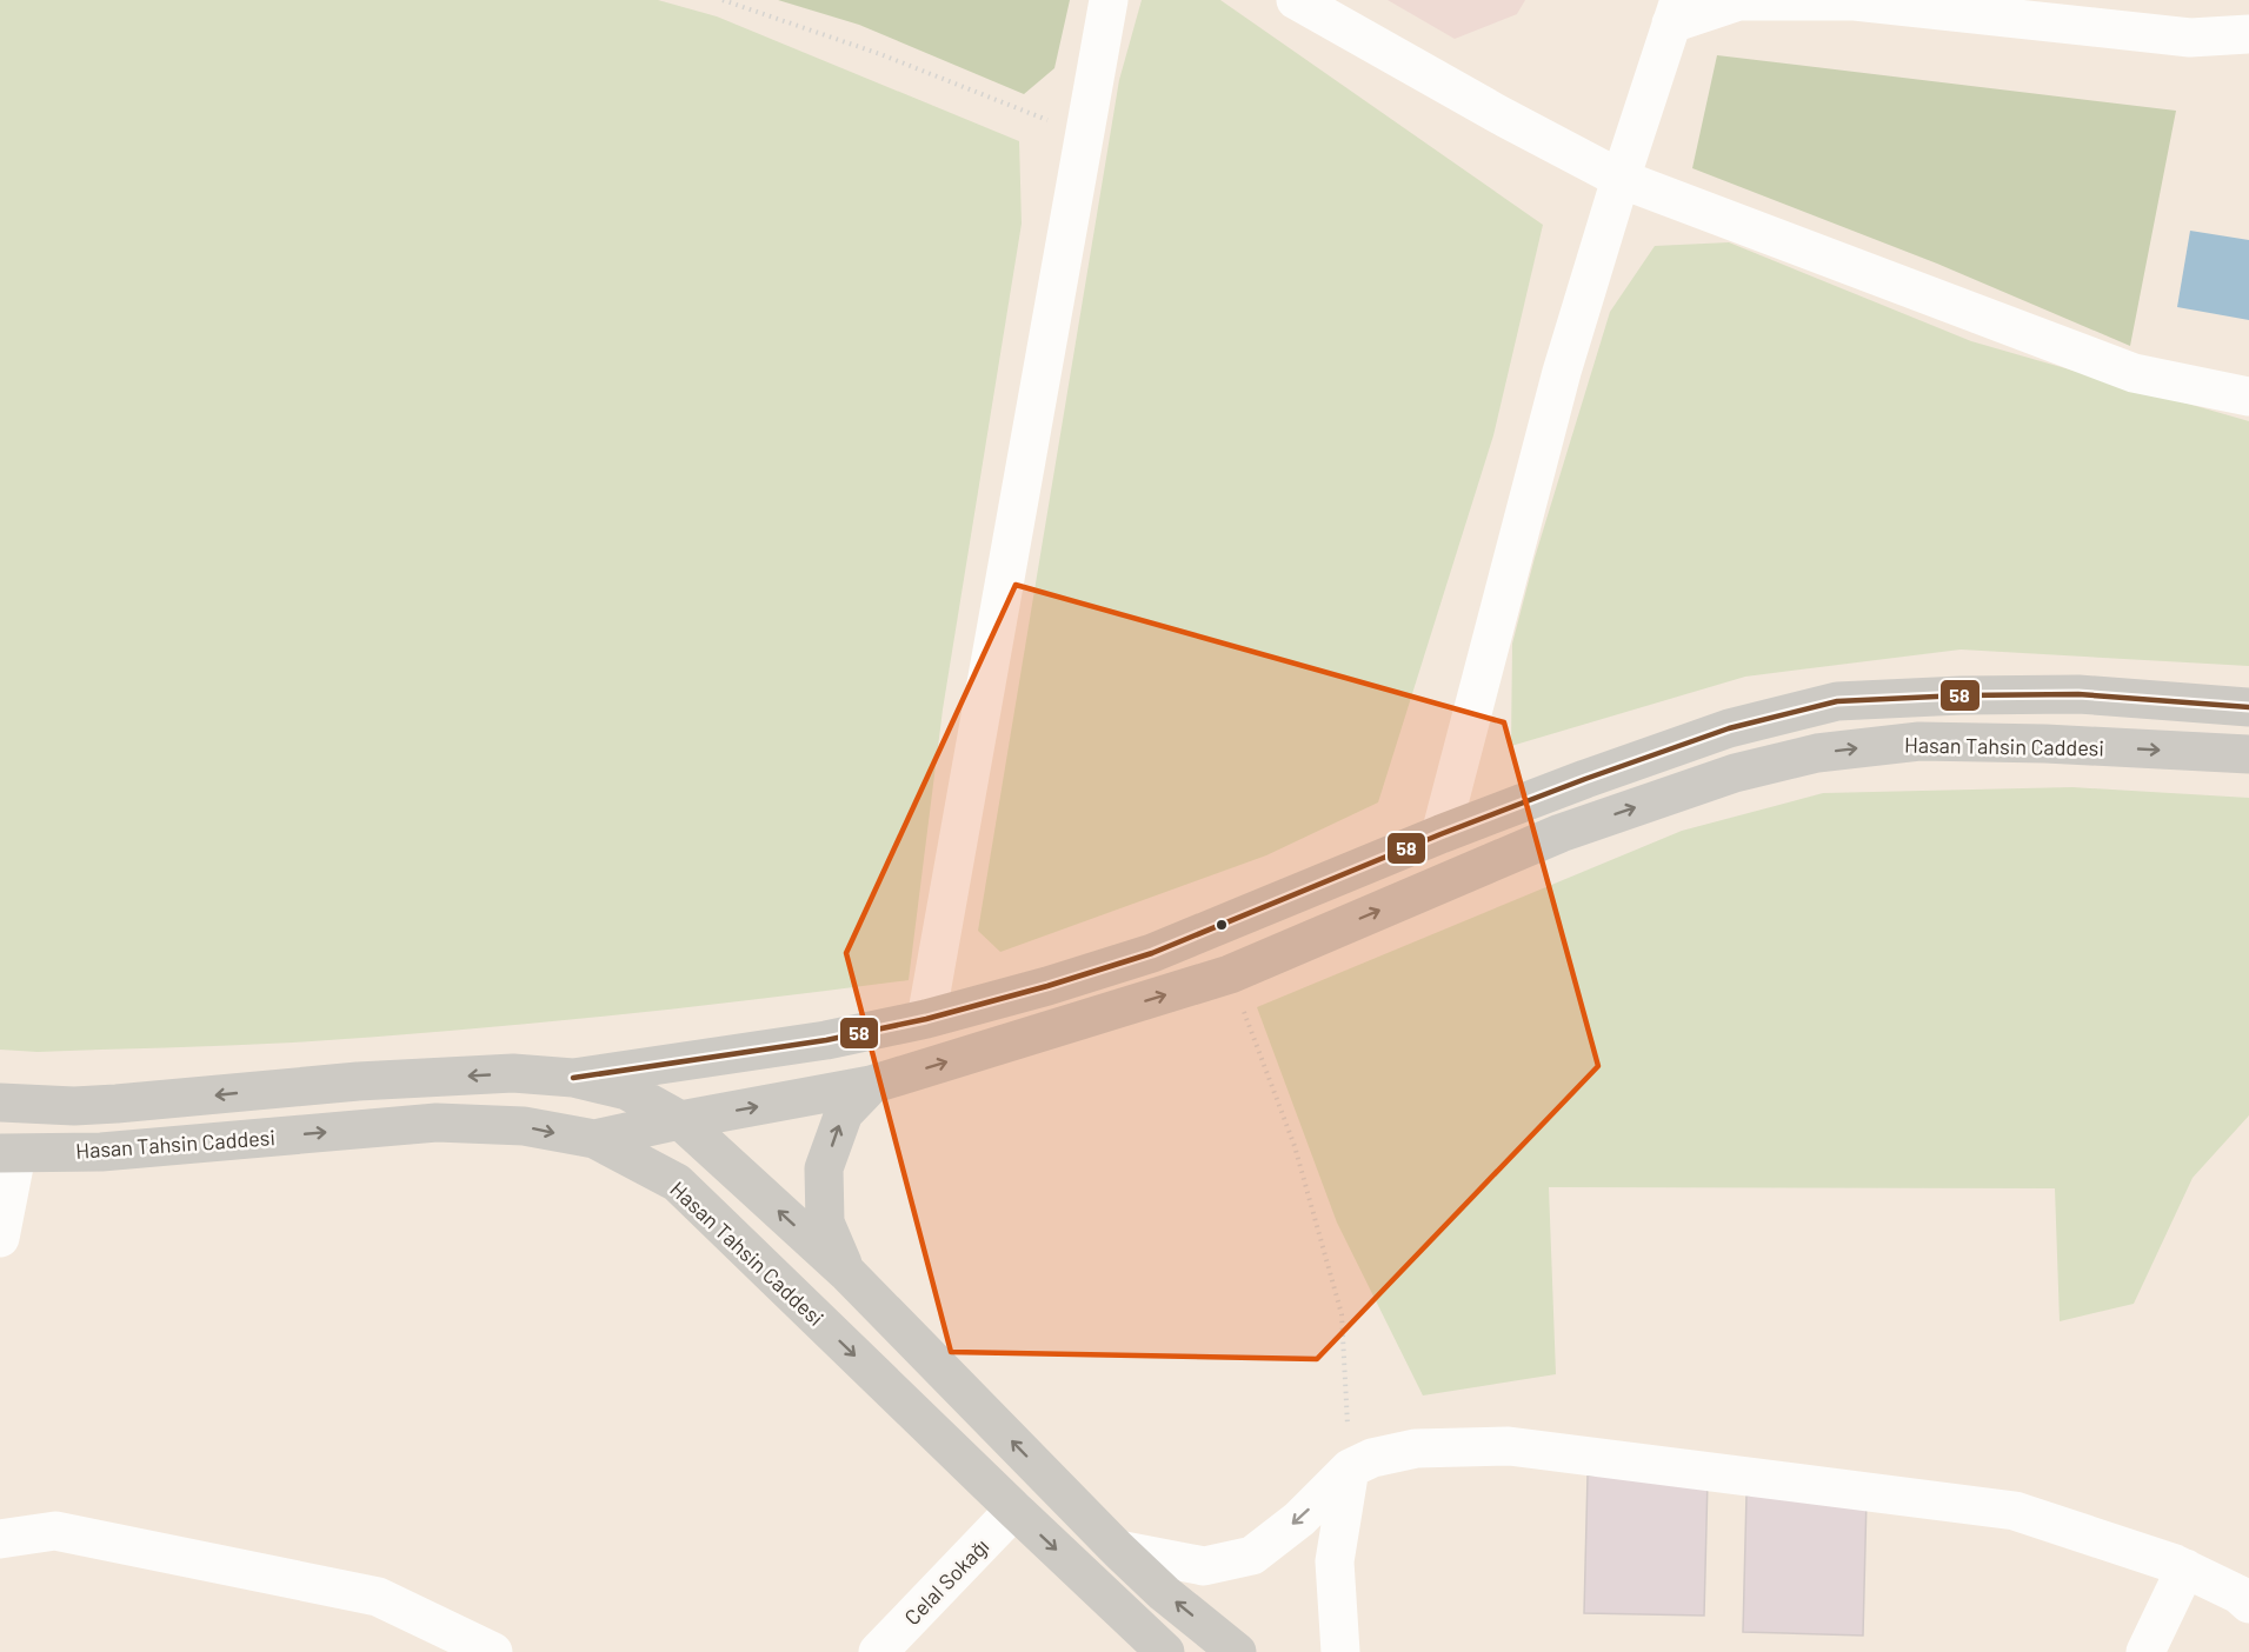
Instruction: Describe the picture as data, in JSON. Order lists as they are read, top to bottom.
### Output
{
  "streets": {
    "main road": ["Hasan Tahsin Caddesi"],
    "street": ["Celal Sokağı"]
  },
  "crossings": [
    ["Hasan Tahsin Caddesi", "Celal Sokağı"]
  ],
  "lines": ["transit line 58"]
}
